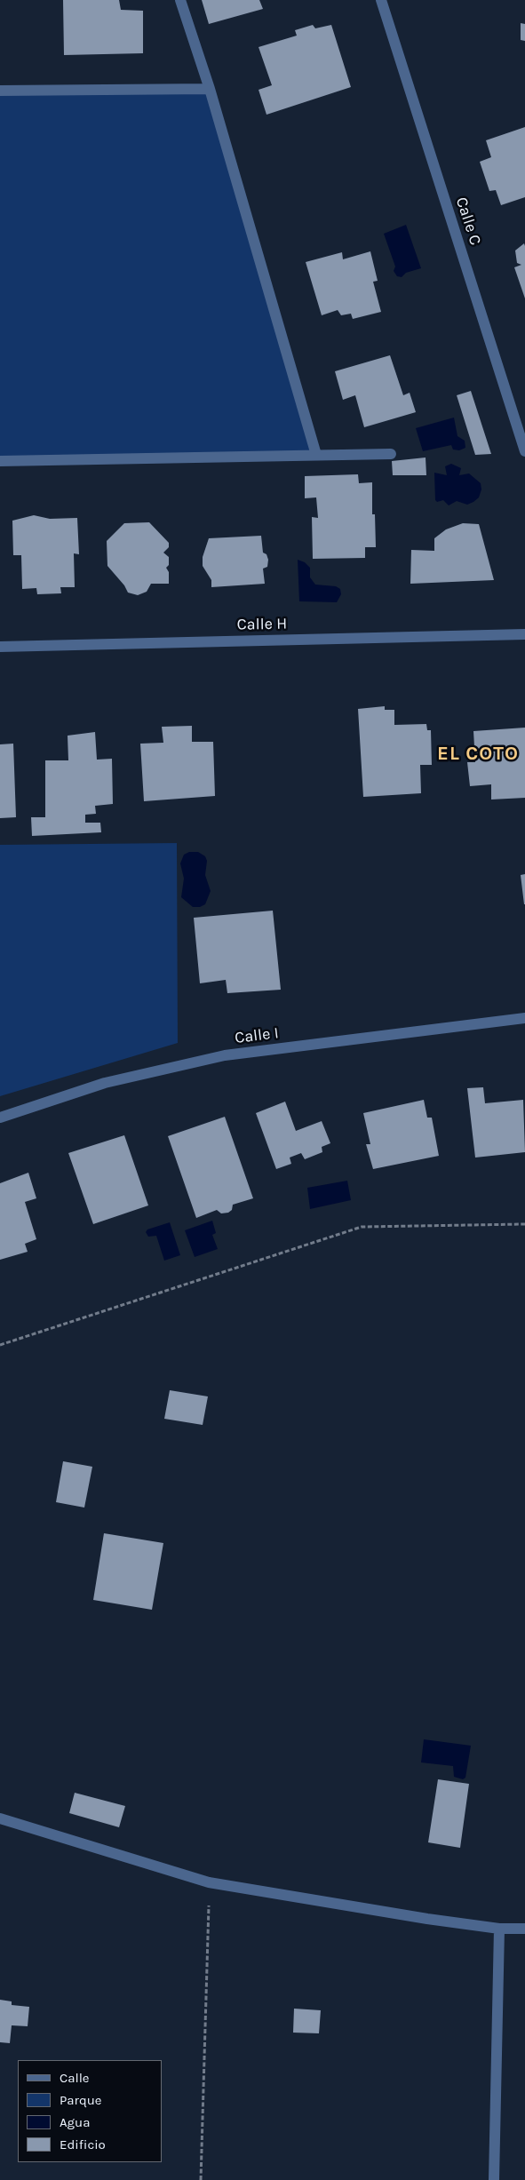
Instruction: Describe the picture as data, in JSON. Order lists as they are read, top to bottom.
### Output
{
  "streets": {
    "street": ["Calle C", "Calle H", "Calle I"]
  },
  "districts": ["EL COTO"],
  "legend": [
    "Calle",
    "Parque",
    "Agua",
    "Edificio"
  ]
}
